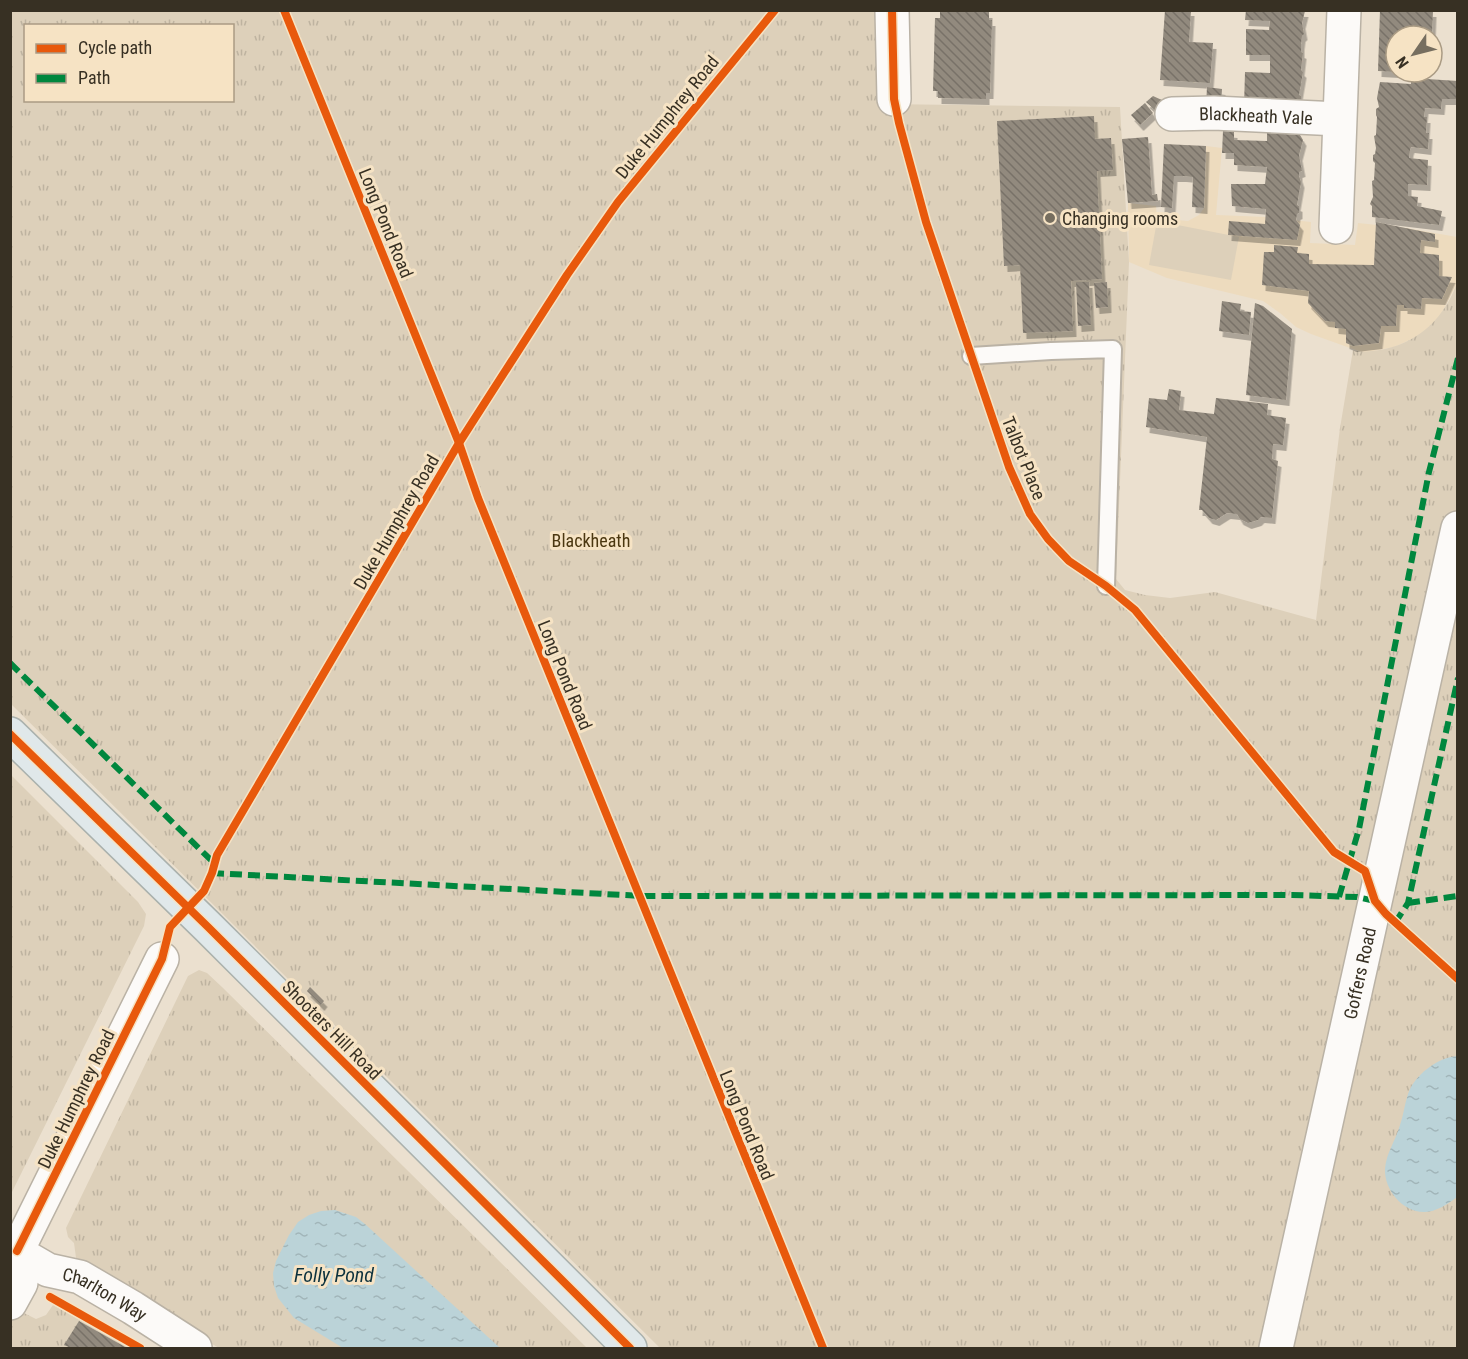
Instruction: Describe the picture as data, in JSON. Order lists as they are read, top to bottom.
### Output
{
  "streets": {
    "highway": ["Shooters Hill Road"],
    "street": [
      "Blackheath Vale",
      "Duke Humphrey Road",
      "Goffers Road",
      "Charlton Way"
    ],
    "cycle path": ["Long Pond Road", "Talbot Place"]
  },
  "crossings": [
    ["Duke Humphrey Road", "Charlton Way"]
  ],
  "water": ["Folly Pond"],
  "parks": ["Blackheath"],
  "places": ["Changing rooms"],
  "legend": ["Cycle path", "Path"],
  "north": "bottom left"
}
